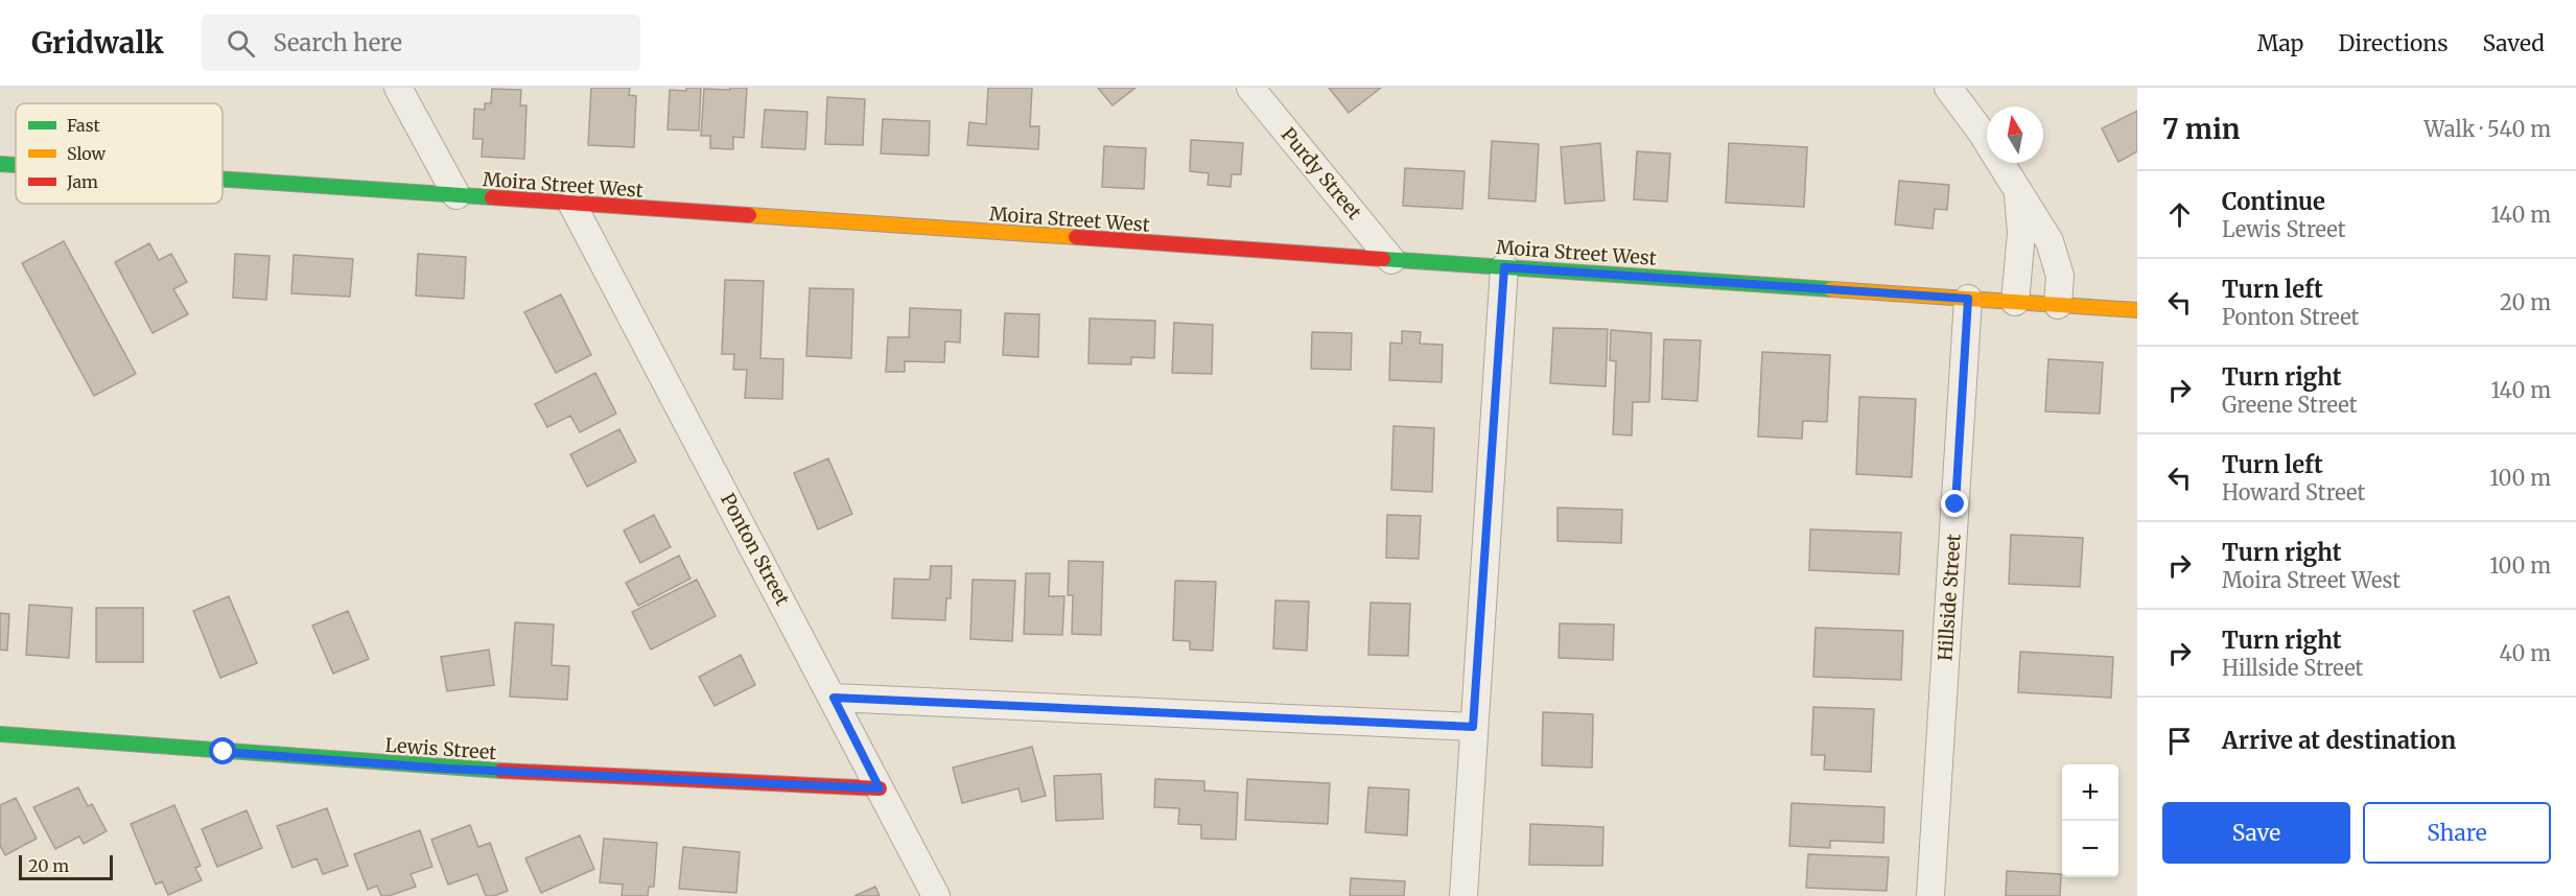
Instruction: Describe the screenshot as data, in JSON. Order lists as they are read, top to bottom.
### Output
{
  "streets": {
    "main road": ["Moira Street West", "Lewis Street"],
    "street": ["Purdy Street", "Ponton Street", "Hillside Street"]
  },
  "crossings": [
    ["Purdy Street", "Moira Street West"],
    ["Moira Street West", "Ponton Street"],
    ["Moira Street West", "Hillside Street"],
    ["Ponton Street", "Lewis Street"]
  ],
  "legend": ["Fast", "Slow", "Jam"],
  "scale_bar": "20 m",
  "north": "top",
  "page": {
    "header": "Gridwalk",
    "search": "Search here",
    "nav": ["Map", "Directions", "Saved"],
    "heading": ["7 min", "Walk · 540 m"],
    "list": [
      ["Continue", "Lewis Street", "140 m"],
      ["Turn left", "Ponton Street", "20 m"],
      ["Turn right", "Greene Street", "140 m"],
      ["Turn left", "Howard Street", "100 m"],
      ["Turn right", "Moira Street West", "100 m"],
      ["Turn right", "Hillside Street", "40 m"],
      "Arrive at destination"
    ],
    "map_buttons": ["+", "−"],
    "buttons": ["Save", "Share"],
    "scale": "20 m"
  }
}
